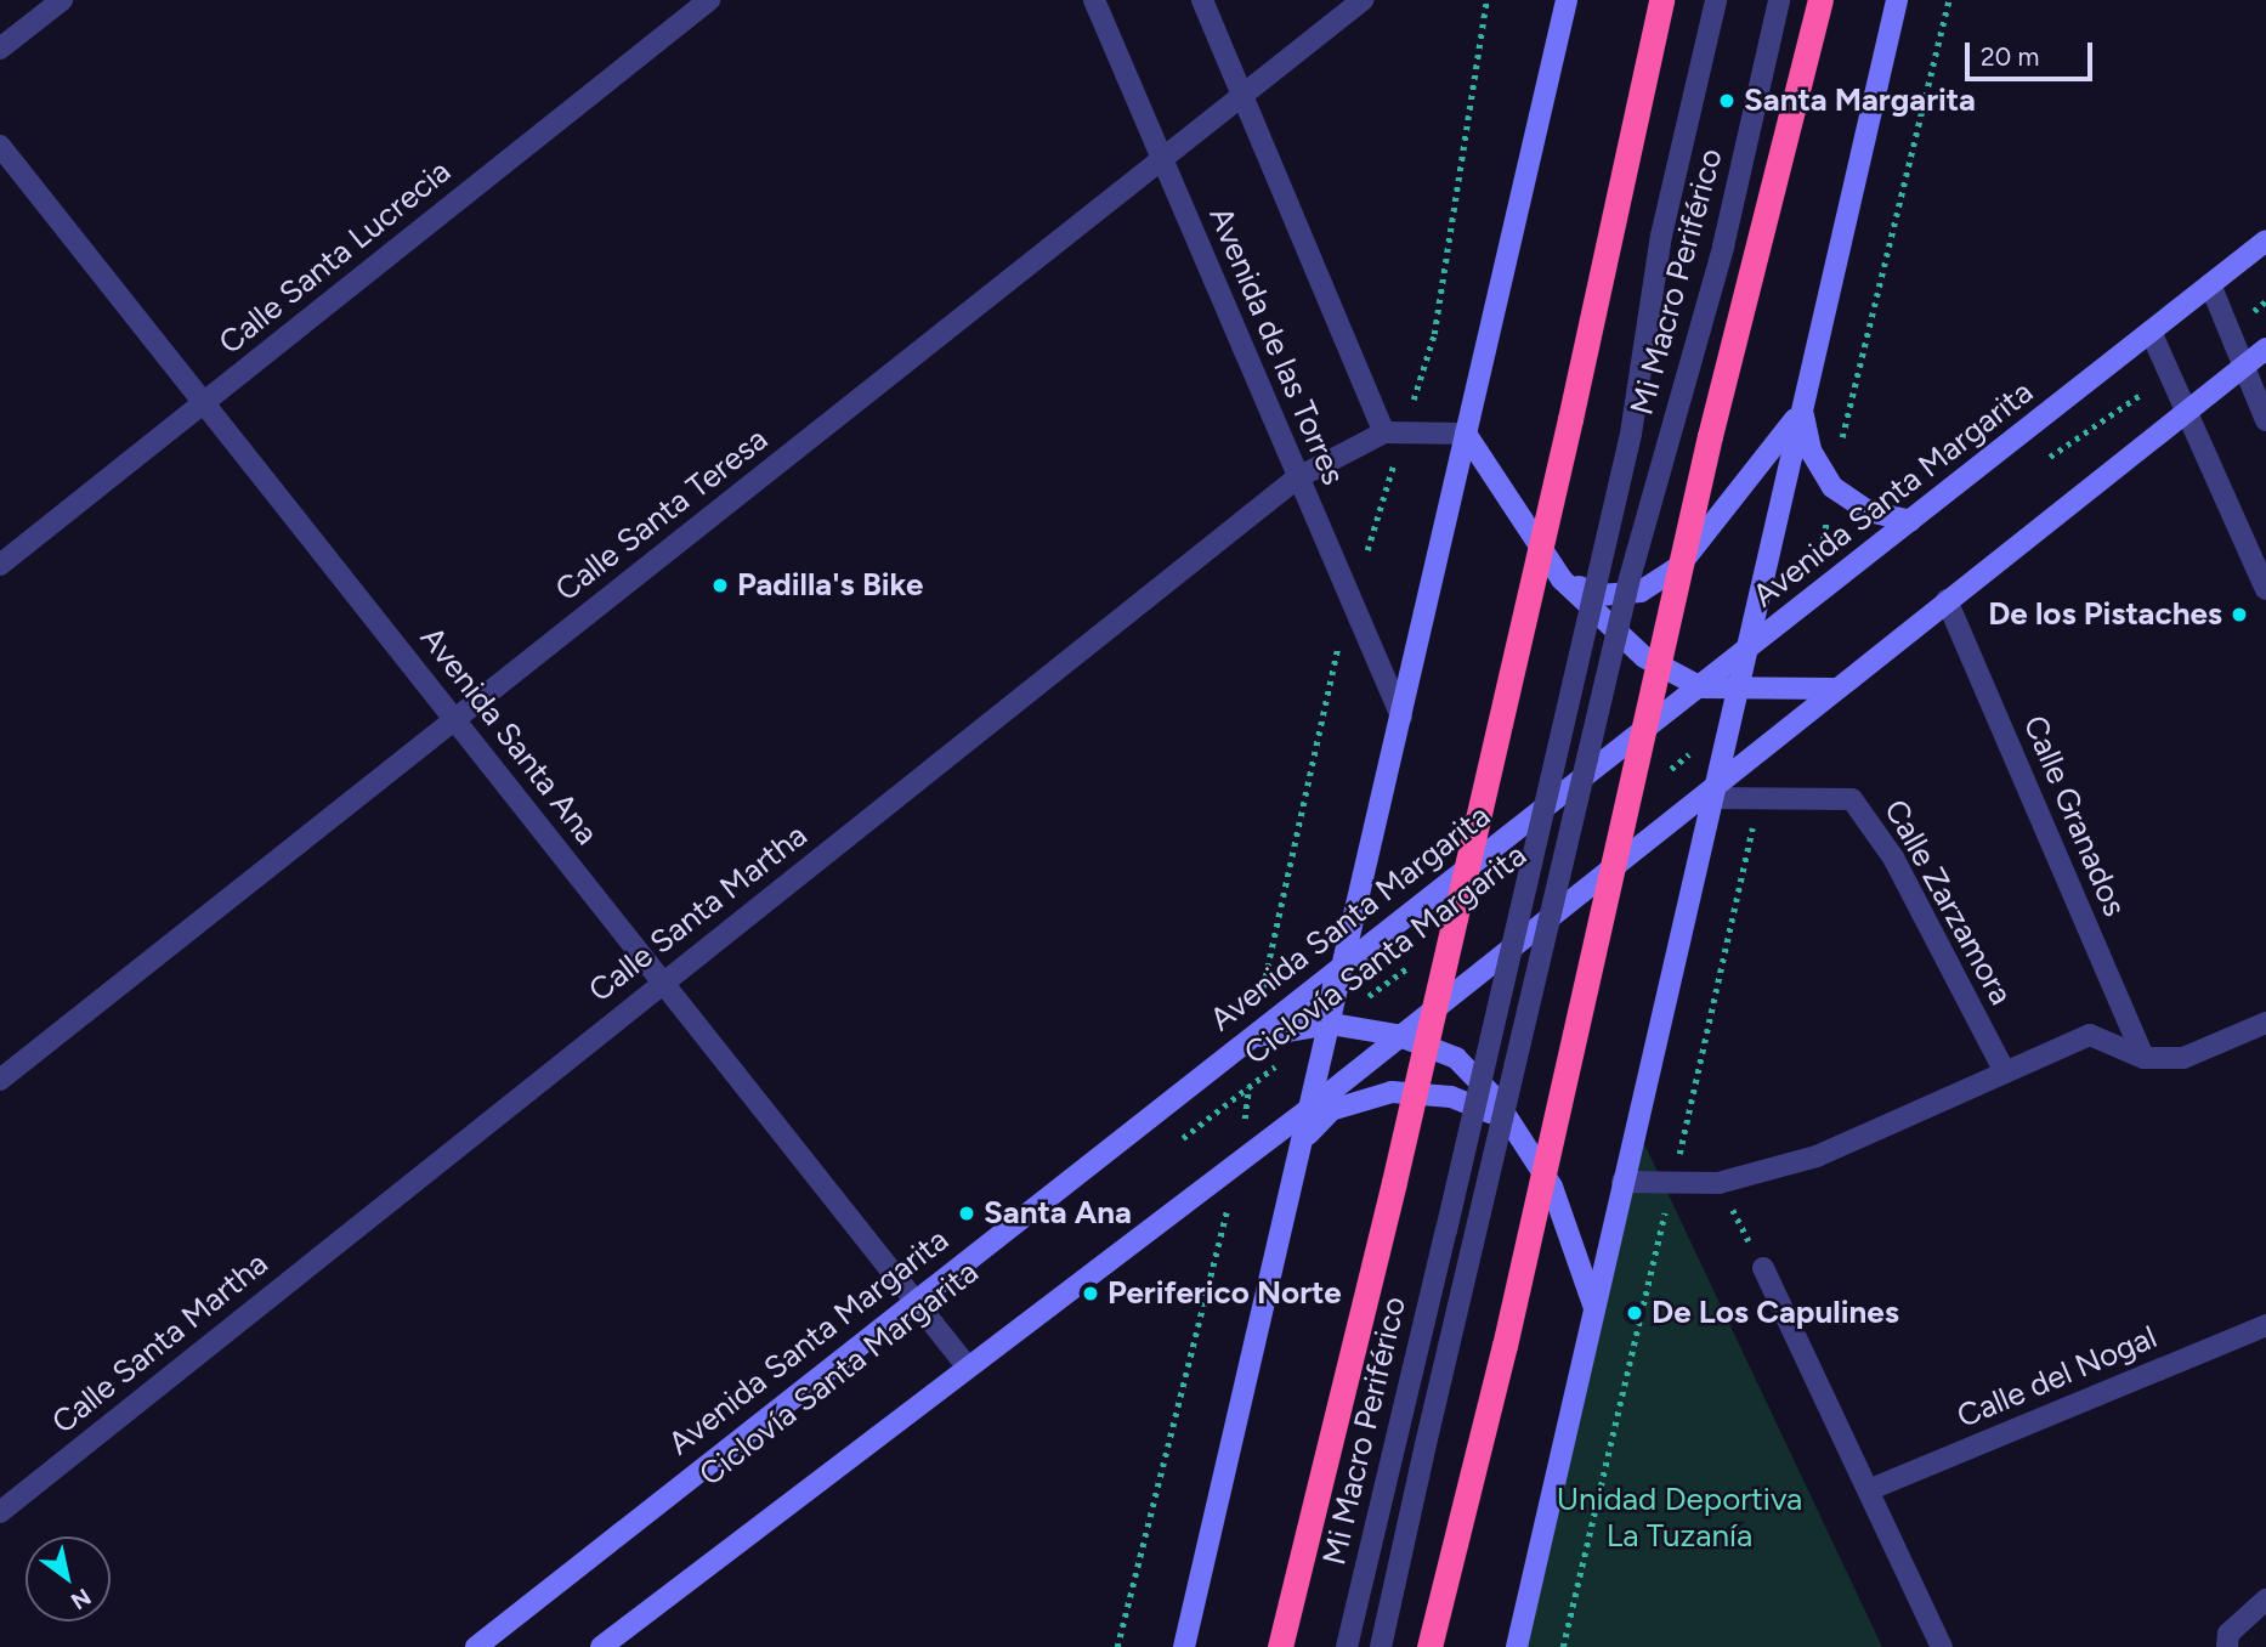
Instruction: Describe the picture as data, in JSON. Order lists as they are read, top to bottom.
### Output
{
  "streets": {
    "main road": ["Avenida Santa Margarita"],
    "street": [
      "Calle Santa Lucrecia",
      "Mi Macro Periférico",
      "Avenida de las Torres",
      "Calle Santa Teresa",
      "Avenida Santa Ana",
      "Calle Granados",
      "Calle Zarzamora",
      "Calle Santa Martha",
      "Calle del Nogal"
    ],
    "path": ["Ciclovía Santa Margarita"]
  },
  "crossings": [
    ["Calle Santa Lucrecia", "Avenida Santa Ana"],
    ["Avenida de las Torres", "Calle Santa Teresa"],
    ["Avenida de las Torres", "Calle Santa Martha"],
    ["Avenida Santa Margarita", "Avenida Santa Ana"],
    ["Calle Santa Teresa", "Avenida Santa Ana"],
    ["Avenida Santa Ana", "Calle Santa Martha"]
  ],
  "parks": ["Unidad Deportiva La Tuzanía"],
  "places": [
    "Santa Margarita",
    "Padilla's Bike",
    "De los Pistaches",
    "Santa Ana",
    "Periferico Norte",
    "De Los Capulines"
  ],
  "scale_bar": "20 m",
  "north": "bottom right"
}
